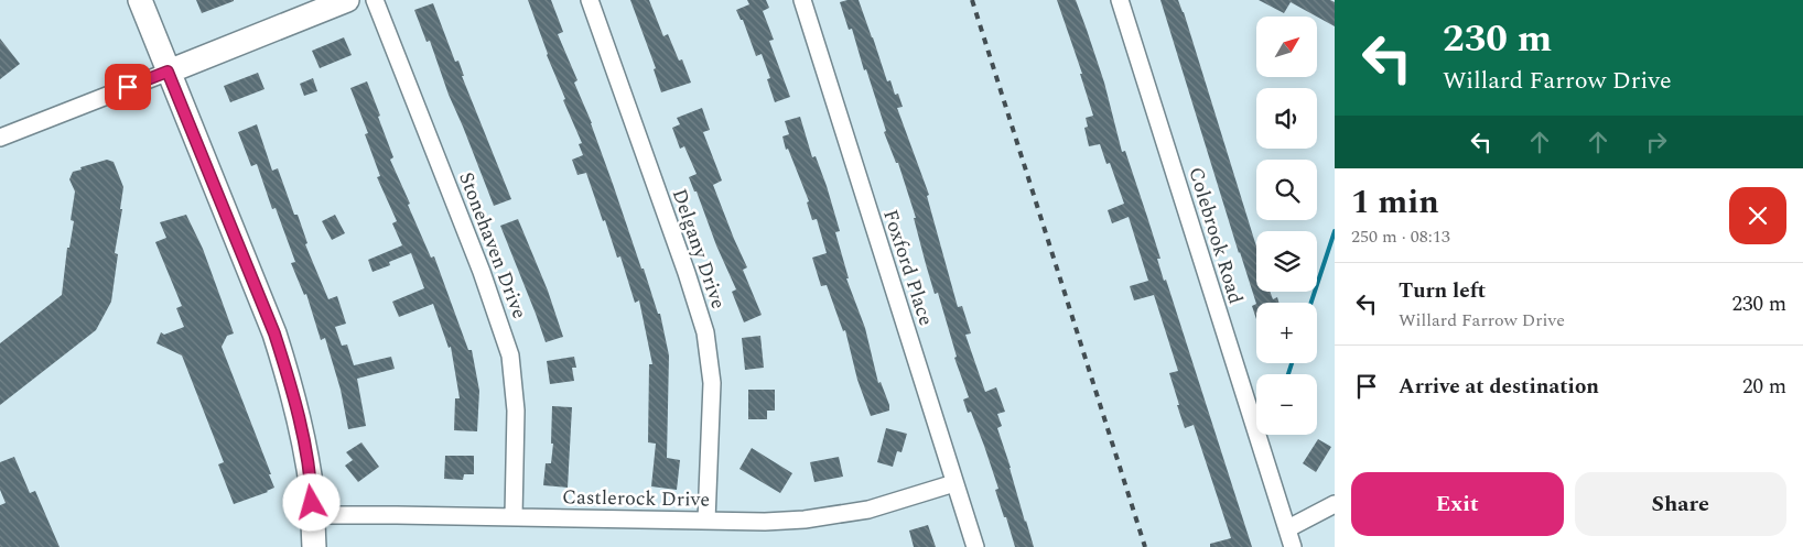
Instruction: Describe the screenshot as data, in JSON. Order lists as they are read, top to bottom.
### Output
{
  "streets": {
    "street": [
      "Colebrook Road",
      "Stonehaven Drive",
      "Delgany Drive",
      "Foxford Place",
      "Castlerock Drive"
    ]
  },
  "crossings": [
    ["Stonehaven Drive", "Castlerock Drive"],
    ["Delgany Drive", "Castlerock Drive"],
    ["Foxford Place", "Castlerock Drive"]
  ],
  "north": "top right",
  "page": {
    "turn": ["230 m", "Willard Farrow Drive"],
    "map_buttons": ["+", "−"],
    "heading": ["1 min", "250 m · 08:13"],
    "list": [
      {
        "name": "Turn left",
        "note": "Willard Farrow Drive",
        "value": "230 m"
      },
      {
        "name": "Arrive at destination",
        "value": "20 m"
      }
    ],
    "buttons": ["Exit", "Share"]
  }
}
